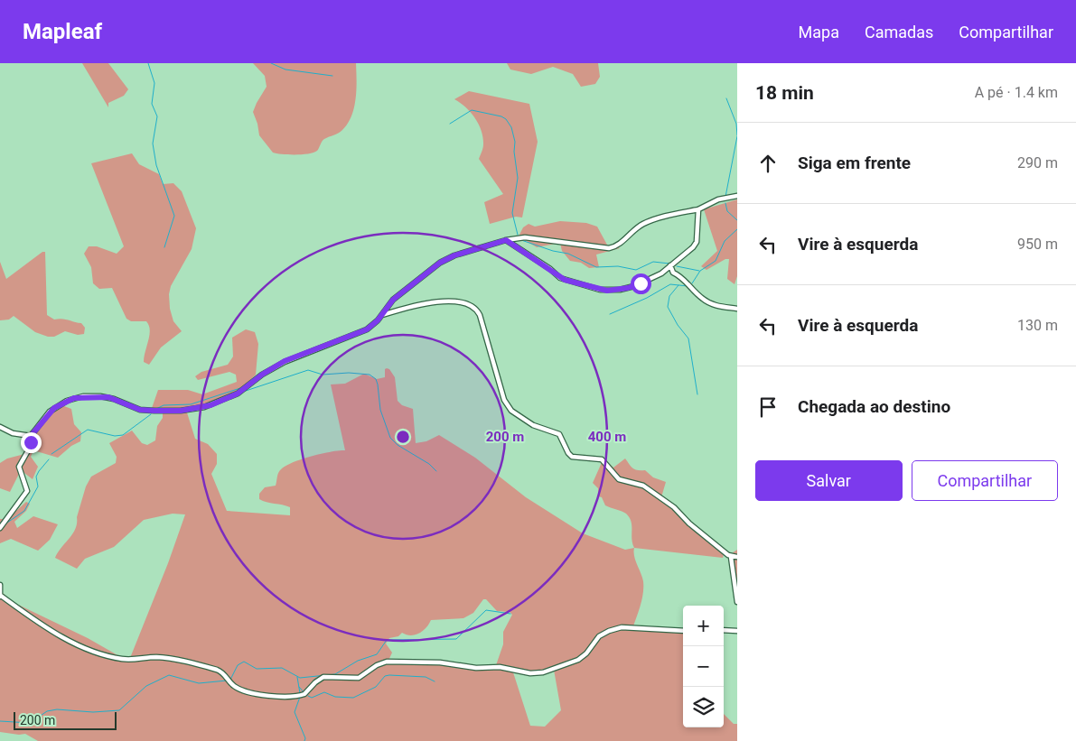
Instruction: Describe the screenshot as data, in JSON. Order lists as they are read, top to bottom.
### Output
{
  "scale_bar": "200 m",
  "page": {
    "header": "Mapleaf",
    "nav": ["Mapa", "Camadas", "Compartilhar"],
    "heading": ["18 min", "A pé · 1.4 km"],
    "list": [
      ["Siga em frente", "290 m"],
      ["Vire à esquerda", "950 m"],
      ["Vire à esquerda", "130 m"],
      "Chegada ao destino"
    ],
    "buttons": ["Salvar", "Compartilhar"],
    "map_buttons": ["+", "−"],
    "scale": "200 m"
  },
  "rings": ["200 m", "400 m"]
}
